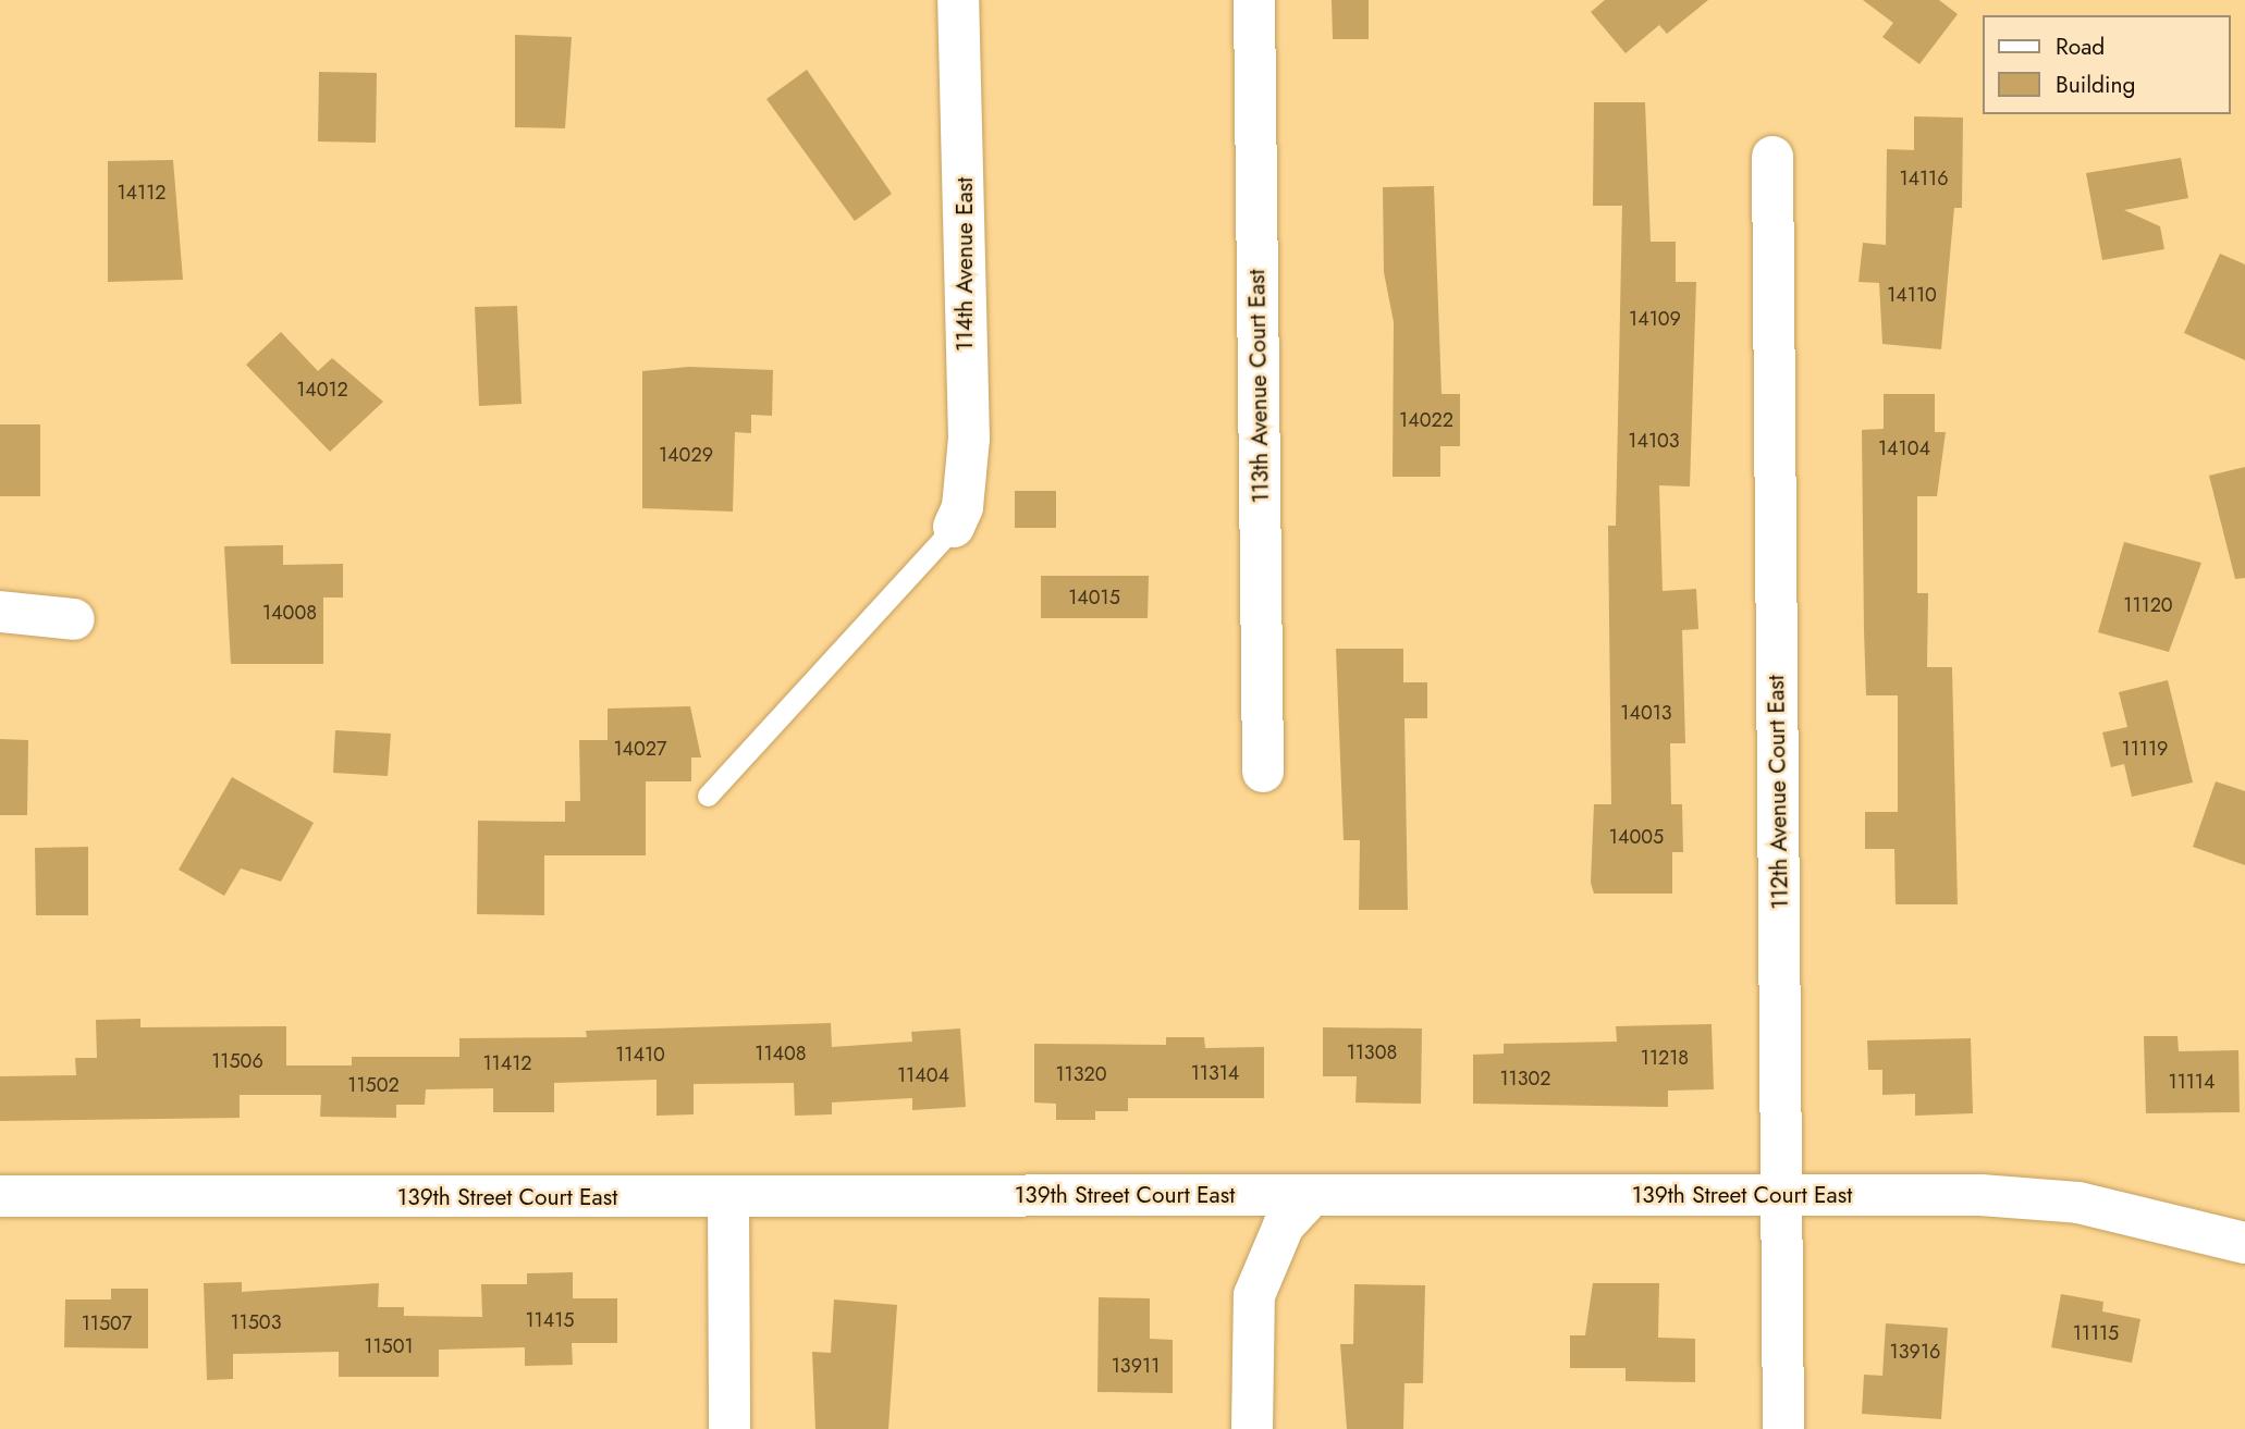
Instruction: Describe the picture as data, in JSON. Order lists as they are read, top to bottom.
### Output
{
  "streets": {
    "street": [
      "114th Avenue East",
      "113th Avenue Court East",
      "112th Avenue Court East",
      "139th Street Court East"
    ]
  },
  "crossings": [
    ["112th Avenue Court East", "139th Street Court East"]
  ],
  "house_numbers": [
    "14116",
    "14112",
    "14110",
    "14109",
    "14012",
    "14022",
    "14103",
    "14104",
    "14029",
    "14015",
    "11120",
    "14008",
    "14013",
    "14027",
    "11119",
    "14005",
    "11308",
    "11408",
    "11410",
    "11218",
    "11506",
    "11412",
    "11314",
    "11320",
    "11404",
    "11302",
    "11114",
    "11502",
    "11415",
    "11503",
    "11507",
    "11115",
    "11501",
    "13916",
    "13911"
  ],
  "legend": ["Road", "Building"]
}
